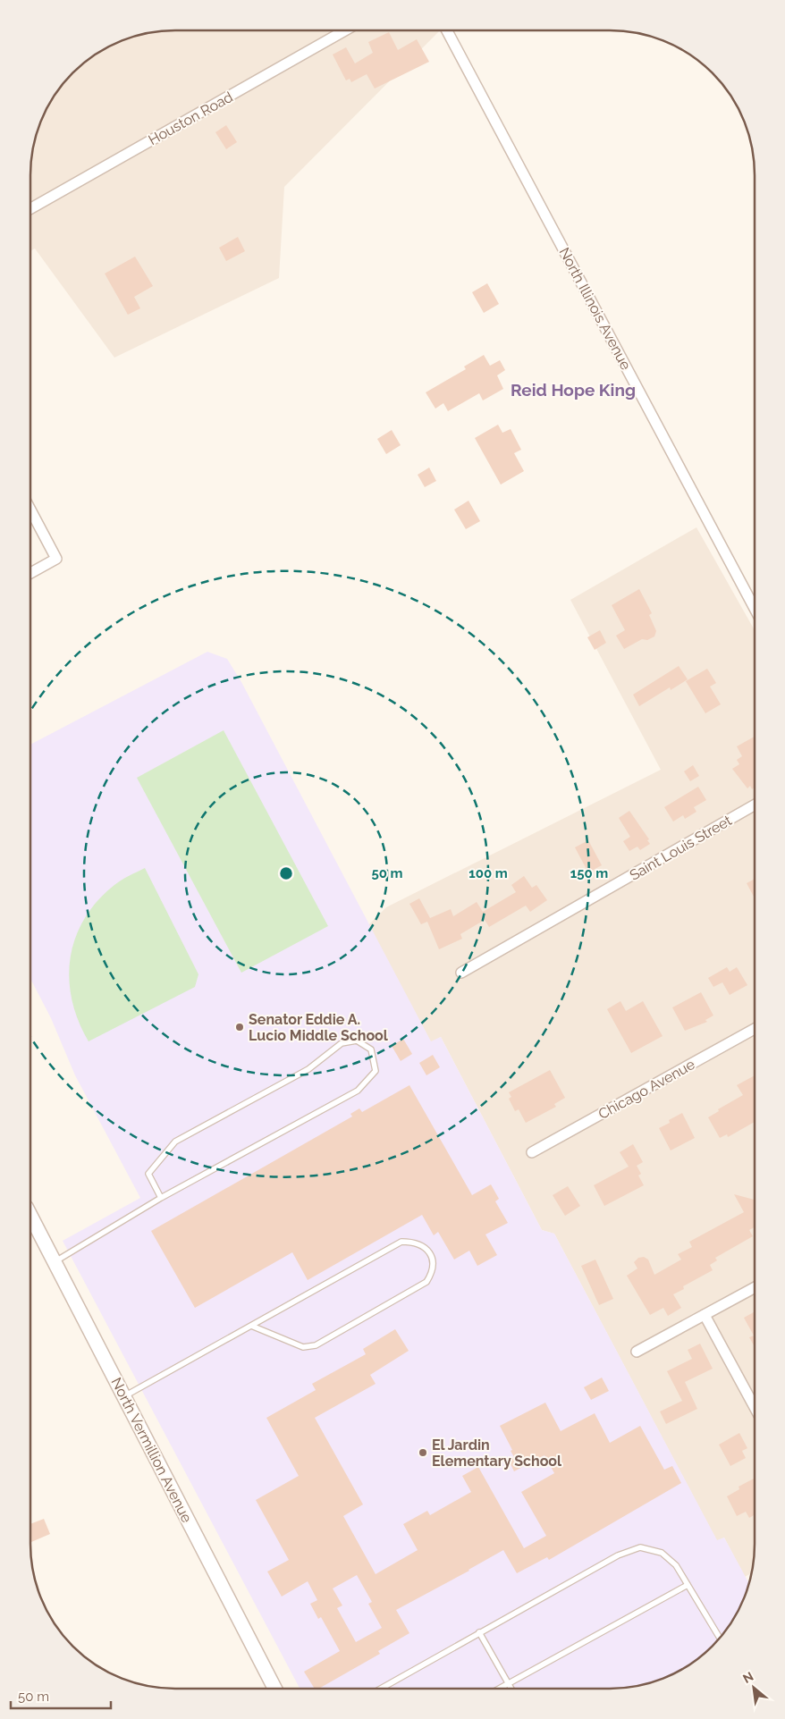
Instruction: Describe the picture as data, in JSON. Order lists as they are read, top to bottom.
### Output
{
  "streets": {
    "street": [
      "Houston Road",
      "North Illinois Avenue",
      "Saint Louis Street",
      "Chicago Avenue",
      "North Vermillion Avenue"
    ]
  },
  "districts": ["Reid Hope King"],
  "places": ["Senator Eddie A. Lucio Middle School", "El Jardin Elementary School"],
  "scale_bar": "50 m",
  "north": "top left",
  "rings": ["50 m", "100 m", "150 m"]
}
